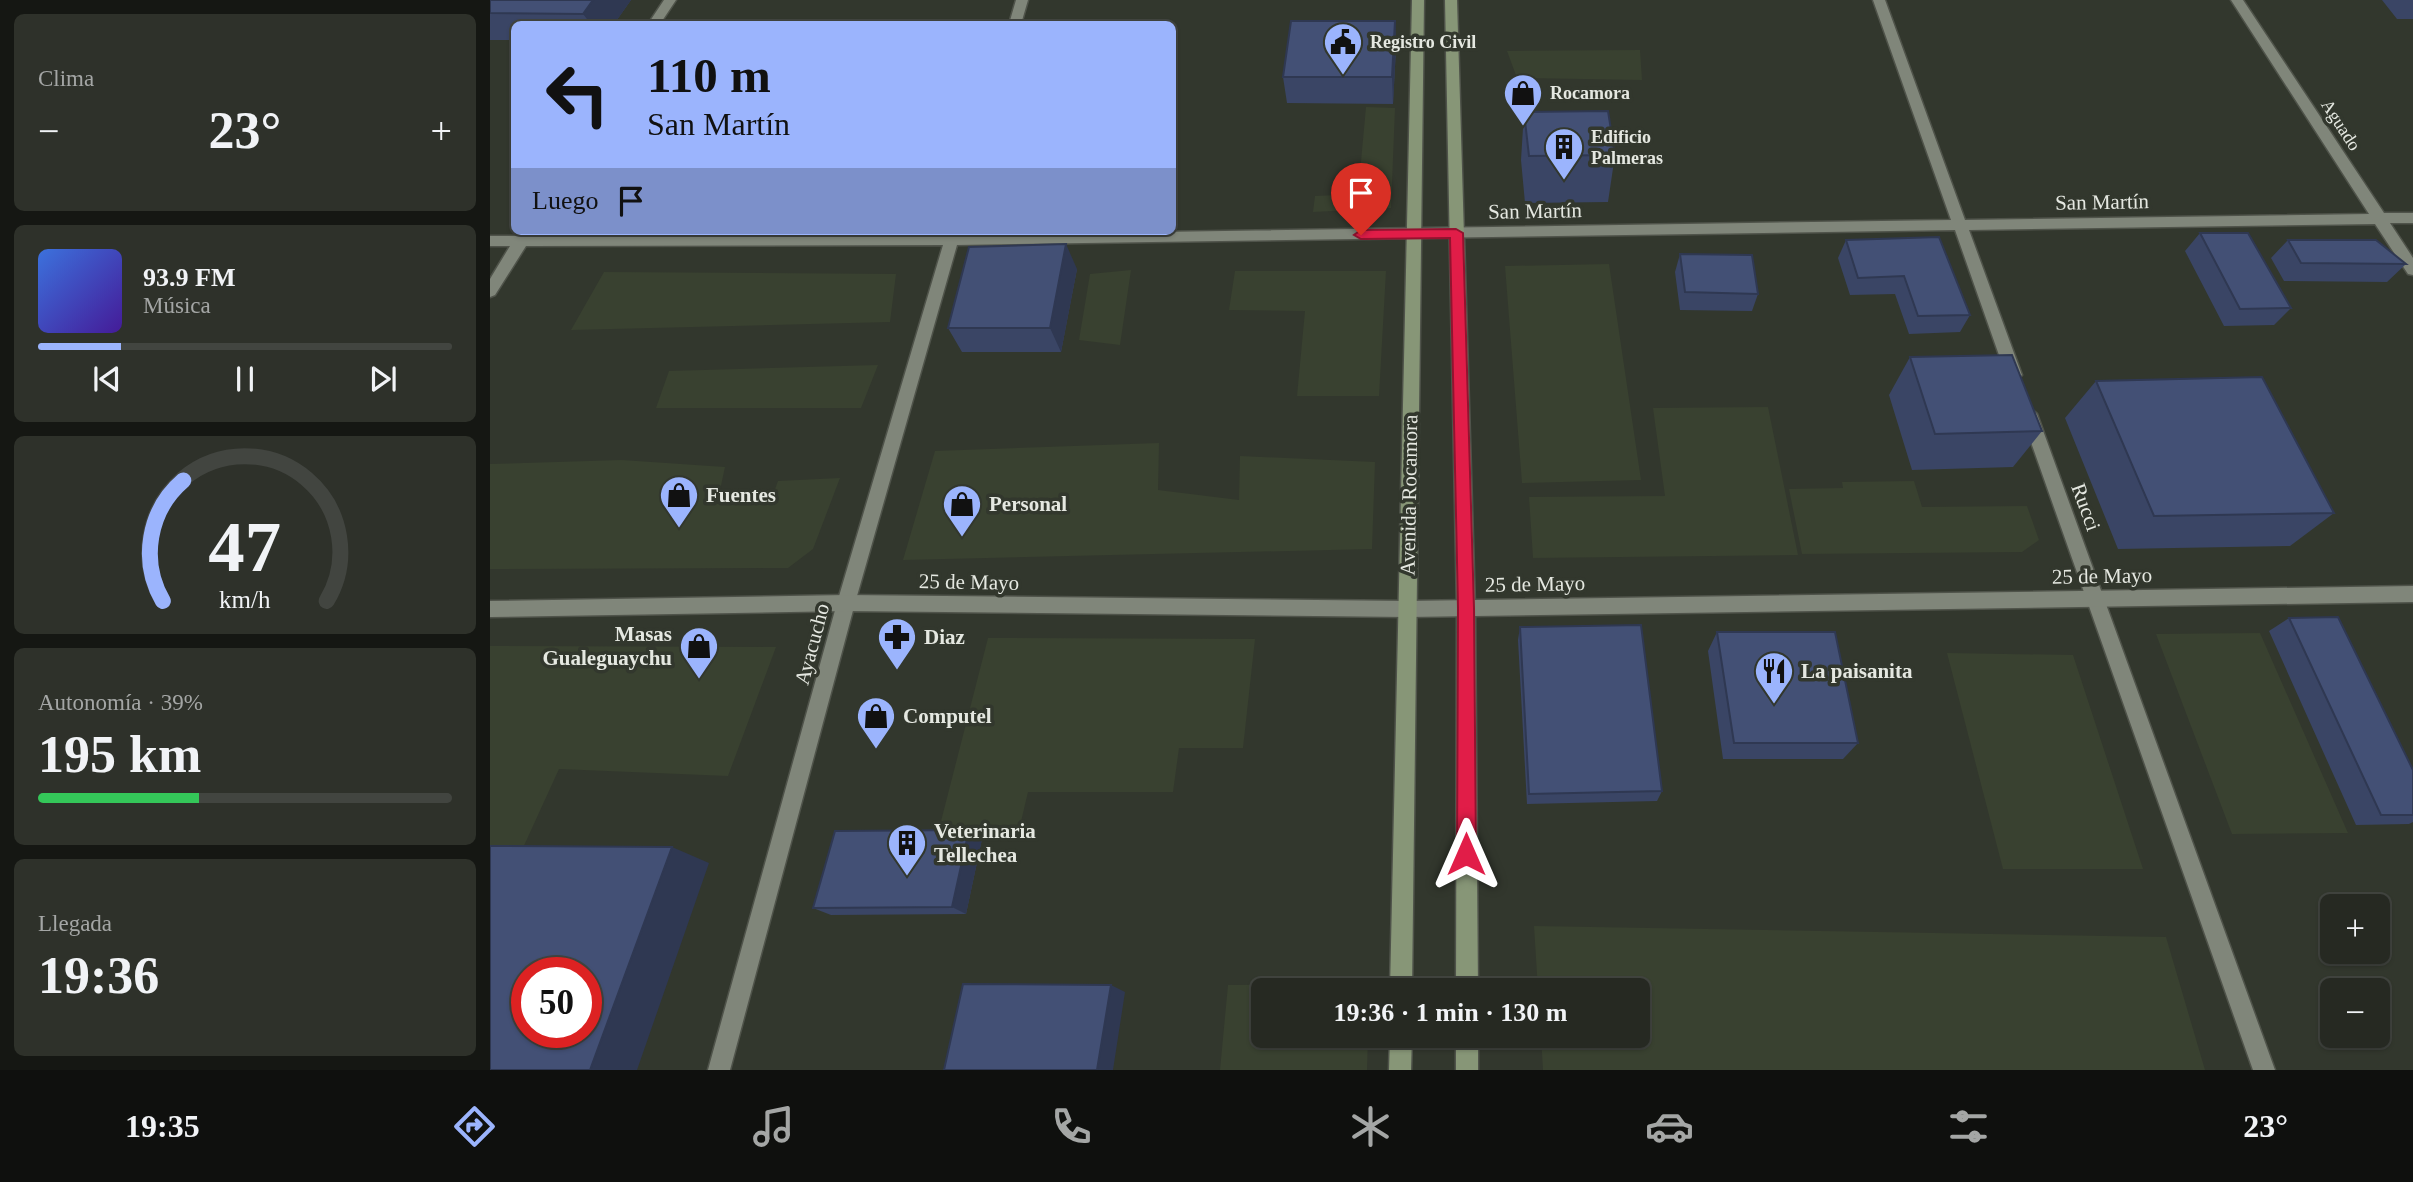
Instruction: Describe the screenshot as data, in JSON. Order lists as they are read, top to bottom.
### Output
{
  "streets": {
    "main road": ["Avenida Rocamora"],
    "street": [
      "Aguado",
      "San Martín",
      "Rucci",
      "25 de Mayo",
      "Ayacucho"
    ]
  },
  "crossings": [
    ["Aguado", "San Martín"],
    ["San Martín", "Avenida Rocamora"],
    ["San Martín", "Rucci"],
    ["San Martín", "Ayacucho"],
    ["Avenida Rocamora", "25 de Mayo"],
    ["Rucci", "25 de Mayo"],
    ["25 de Mayo", "Ayacucho"]
  ],
  "places": {
    "public building": ["Registro Civil"],
    "shop": [
      "Rocamora",
      "Fuentes",
      "Personal",
      "Masas Gualeguaychu",
      "Computel"
    ],
    "building": ["Edificio Palmeras", "Veterinaria Tellechea"],
    "pharmacy": ["Diaz"],
    "restaurant": ["La paisanita"]
  },
  "page": {
    "tile": [
      "Clima",
      ["Autonomía · 39%", "195 km"],
      ["Llegada", "19:36"]
    ],
    "turn": ["110 m", "San Martín"],
    "heat": ["−", "23°", "+"],
    "then": "Luego",
    "song": ["93.9 FM", "Música"],
    "map_buttons": ["+", "−"],
    "limit": "50",
    "trip": "19:36 · 1 min · 130 m",
    "tabs": ["19:35", "23°"],
    "gauge": ["47", "km/h"]
  }
}
